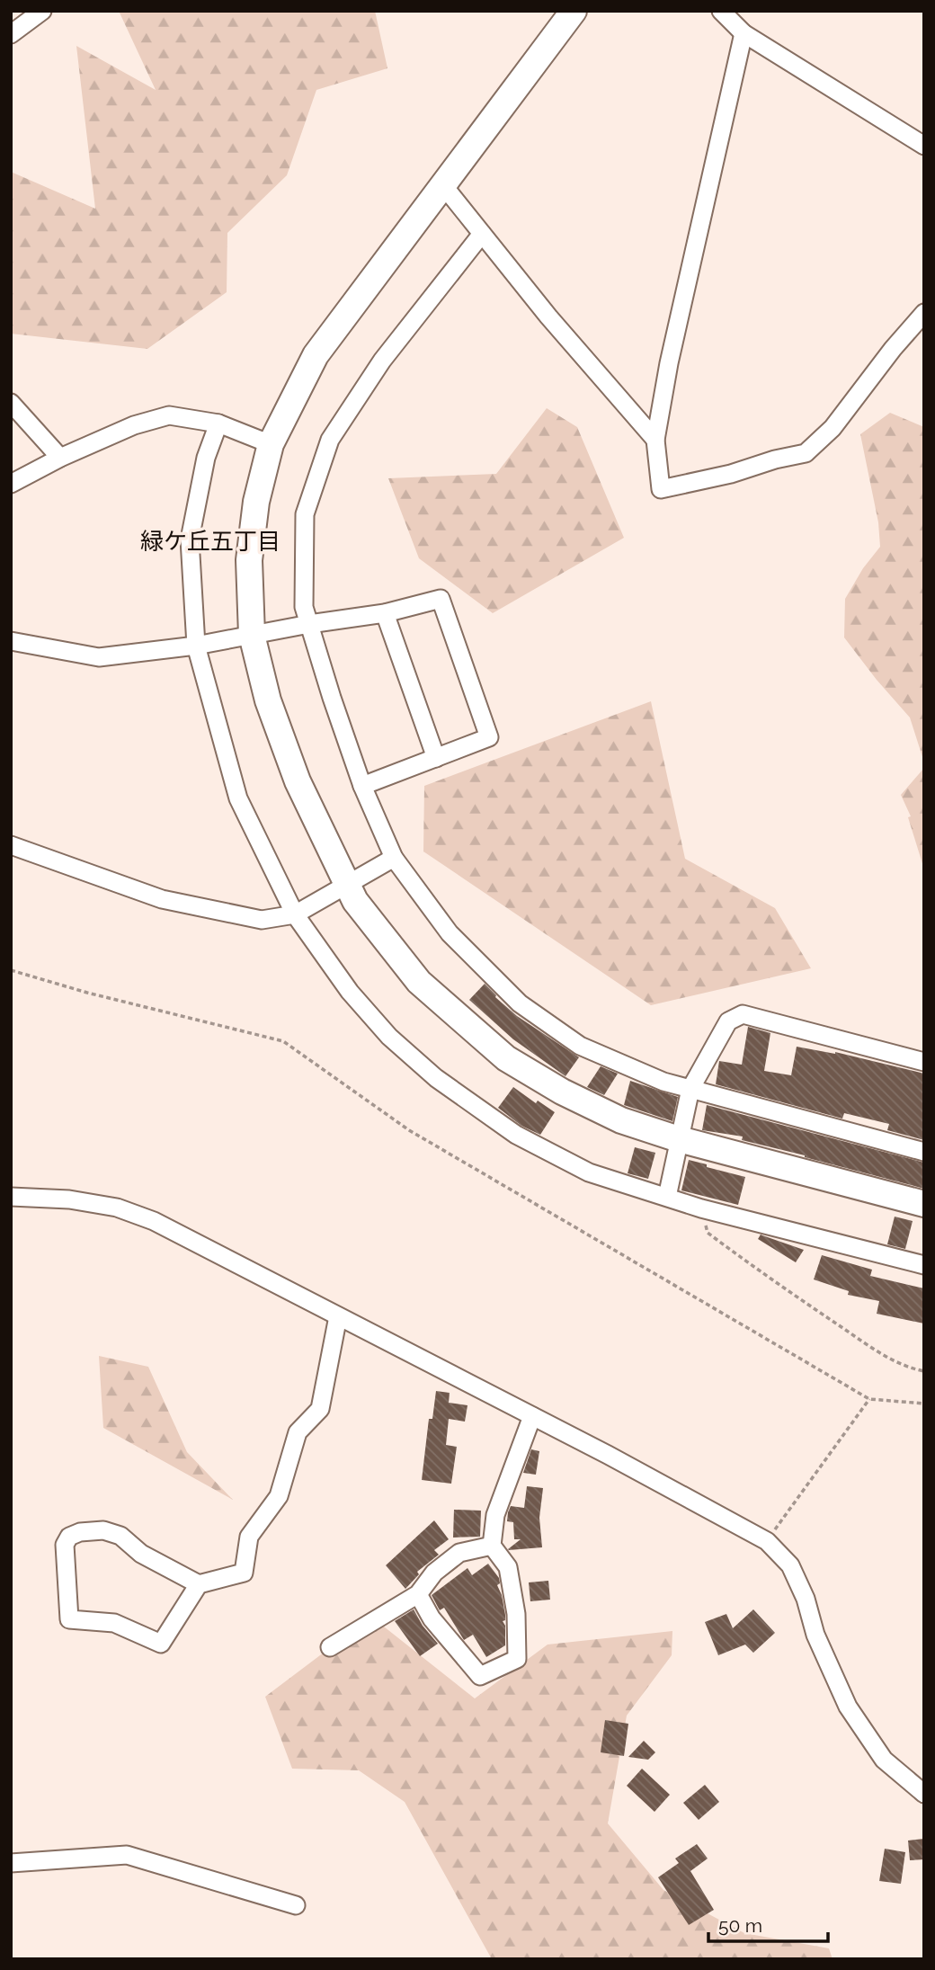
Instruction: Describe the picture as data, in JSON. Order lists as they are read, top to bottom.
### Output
{
  "districts": ["緑ケ丘五丁目"],
  "scale_bar": "50 m"
}
